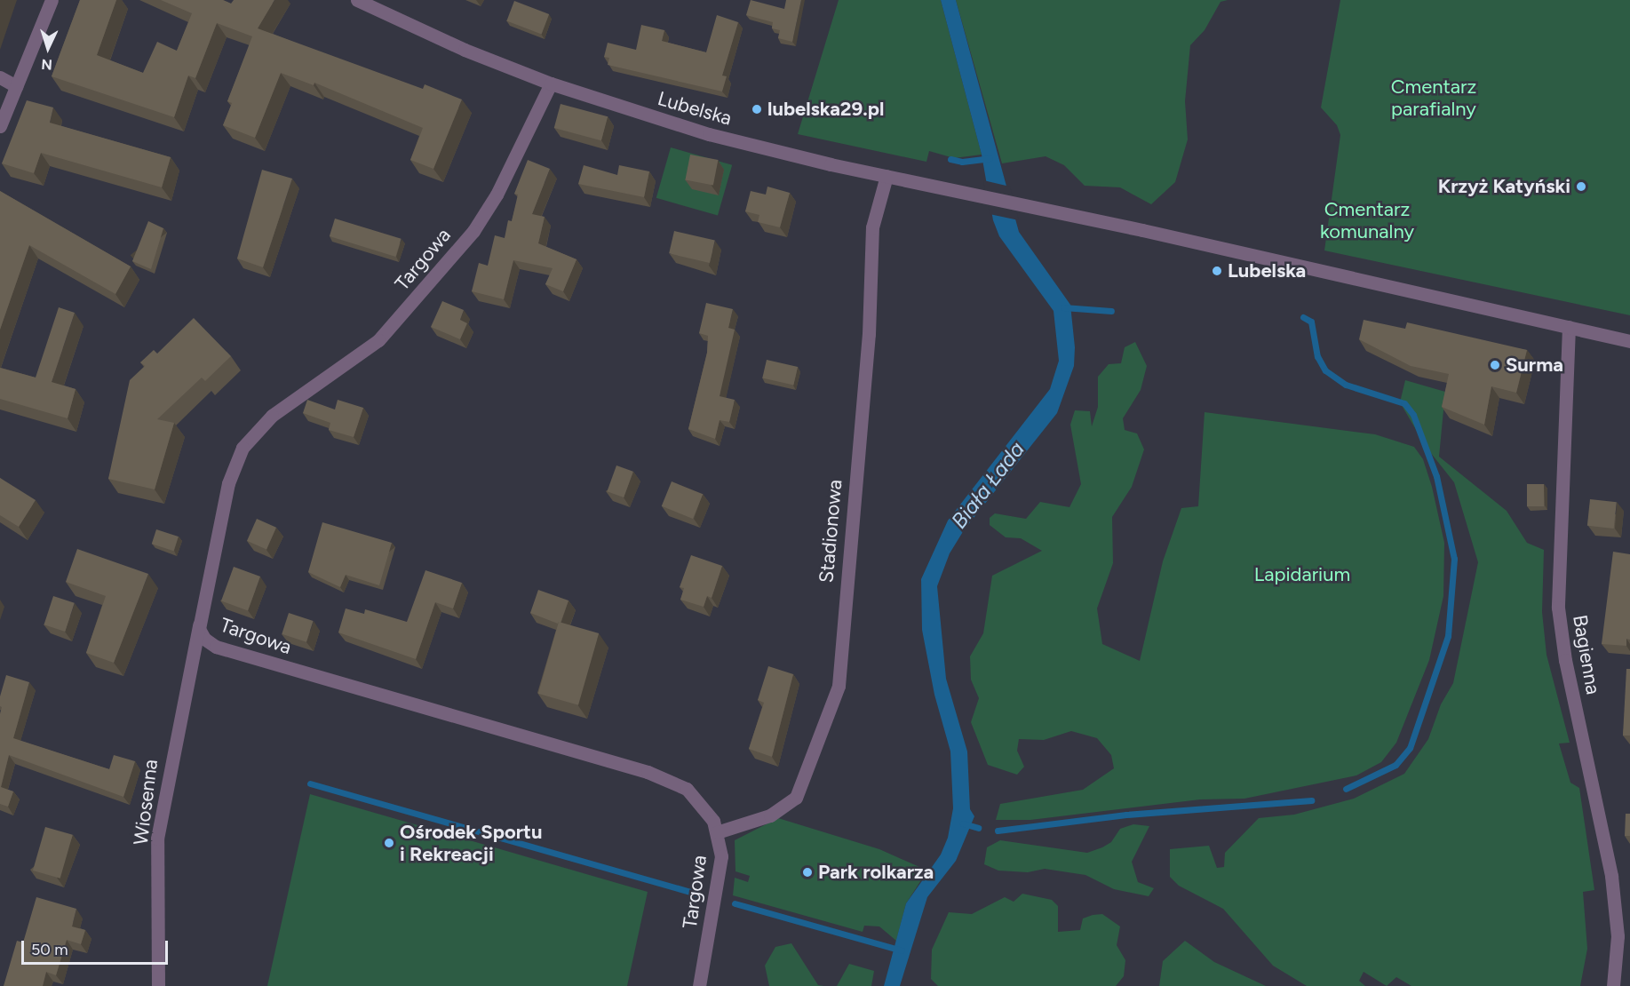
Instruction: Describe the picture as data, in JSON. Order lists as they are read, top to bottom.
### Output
{
  "streets": {
    "street": [
      "Lubelska",
      "Targowa",
      "Stadionowa",
      "Bagienna",
      "Wiosenna"
    ]
  },
  "crossings": [
    ["Lubelska", "Targowa"],
    ["Lubelska", "Stadionowa"],
    ["Lubelska", "Bagienna"],
    ["Targowa", "Stadionowa"],
    ["Targowa", "Wiosenna"]
  ],
  "water": ["Biała Łada"],
  "parks": ["Cmentarz parafialny", "Cmentarz komunalny", "Lapidarium"],
  "places": [
    "lubelska29.pl",
    "Krzyż Katyński",
    "Lubelska",
    "Surma",
    "Ośrodek Sportu i Rekreacji",
    "Park rolkarza"
  ],
  "scale_bar": "50 m",
  "north": "bottom"
}
